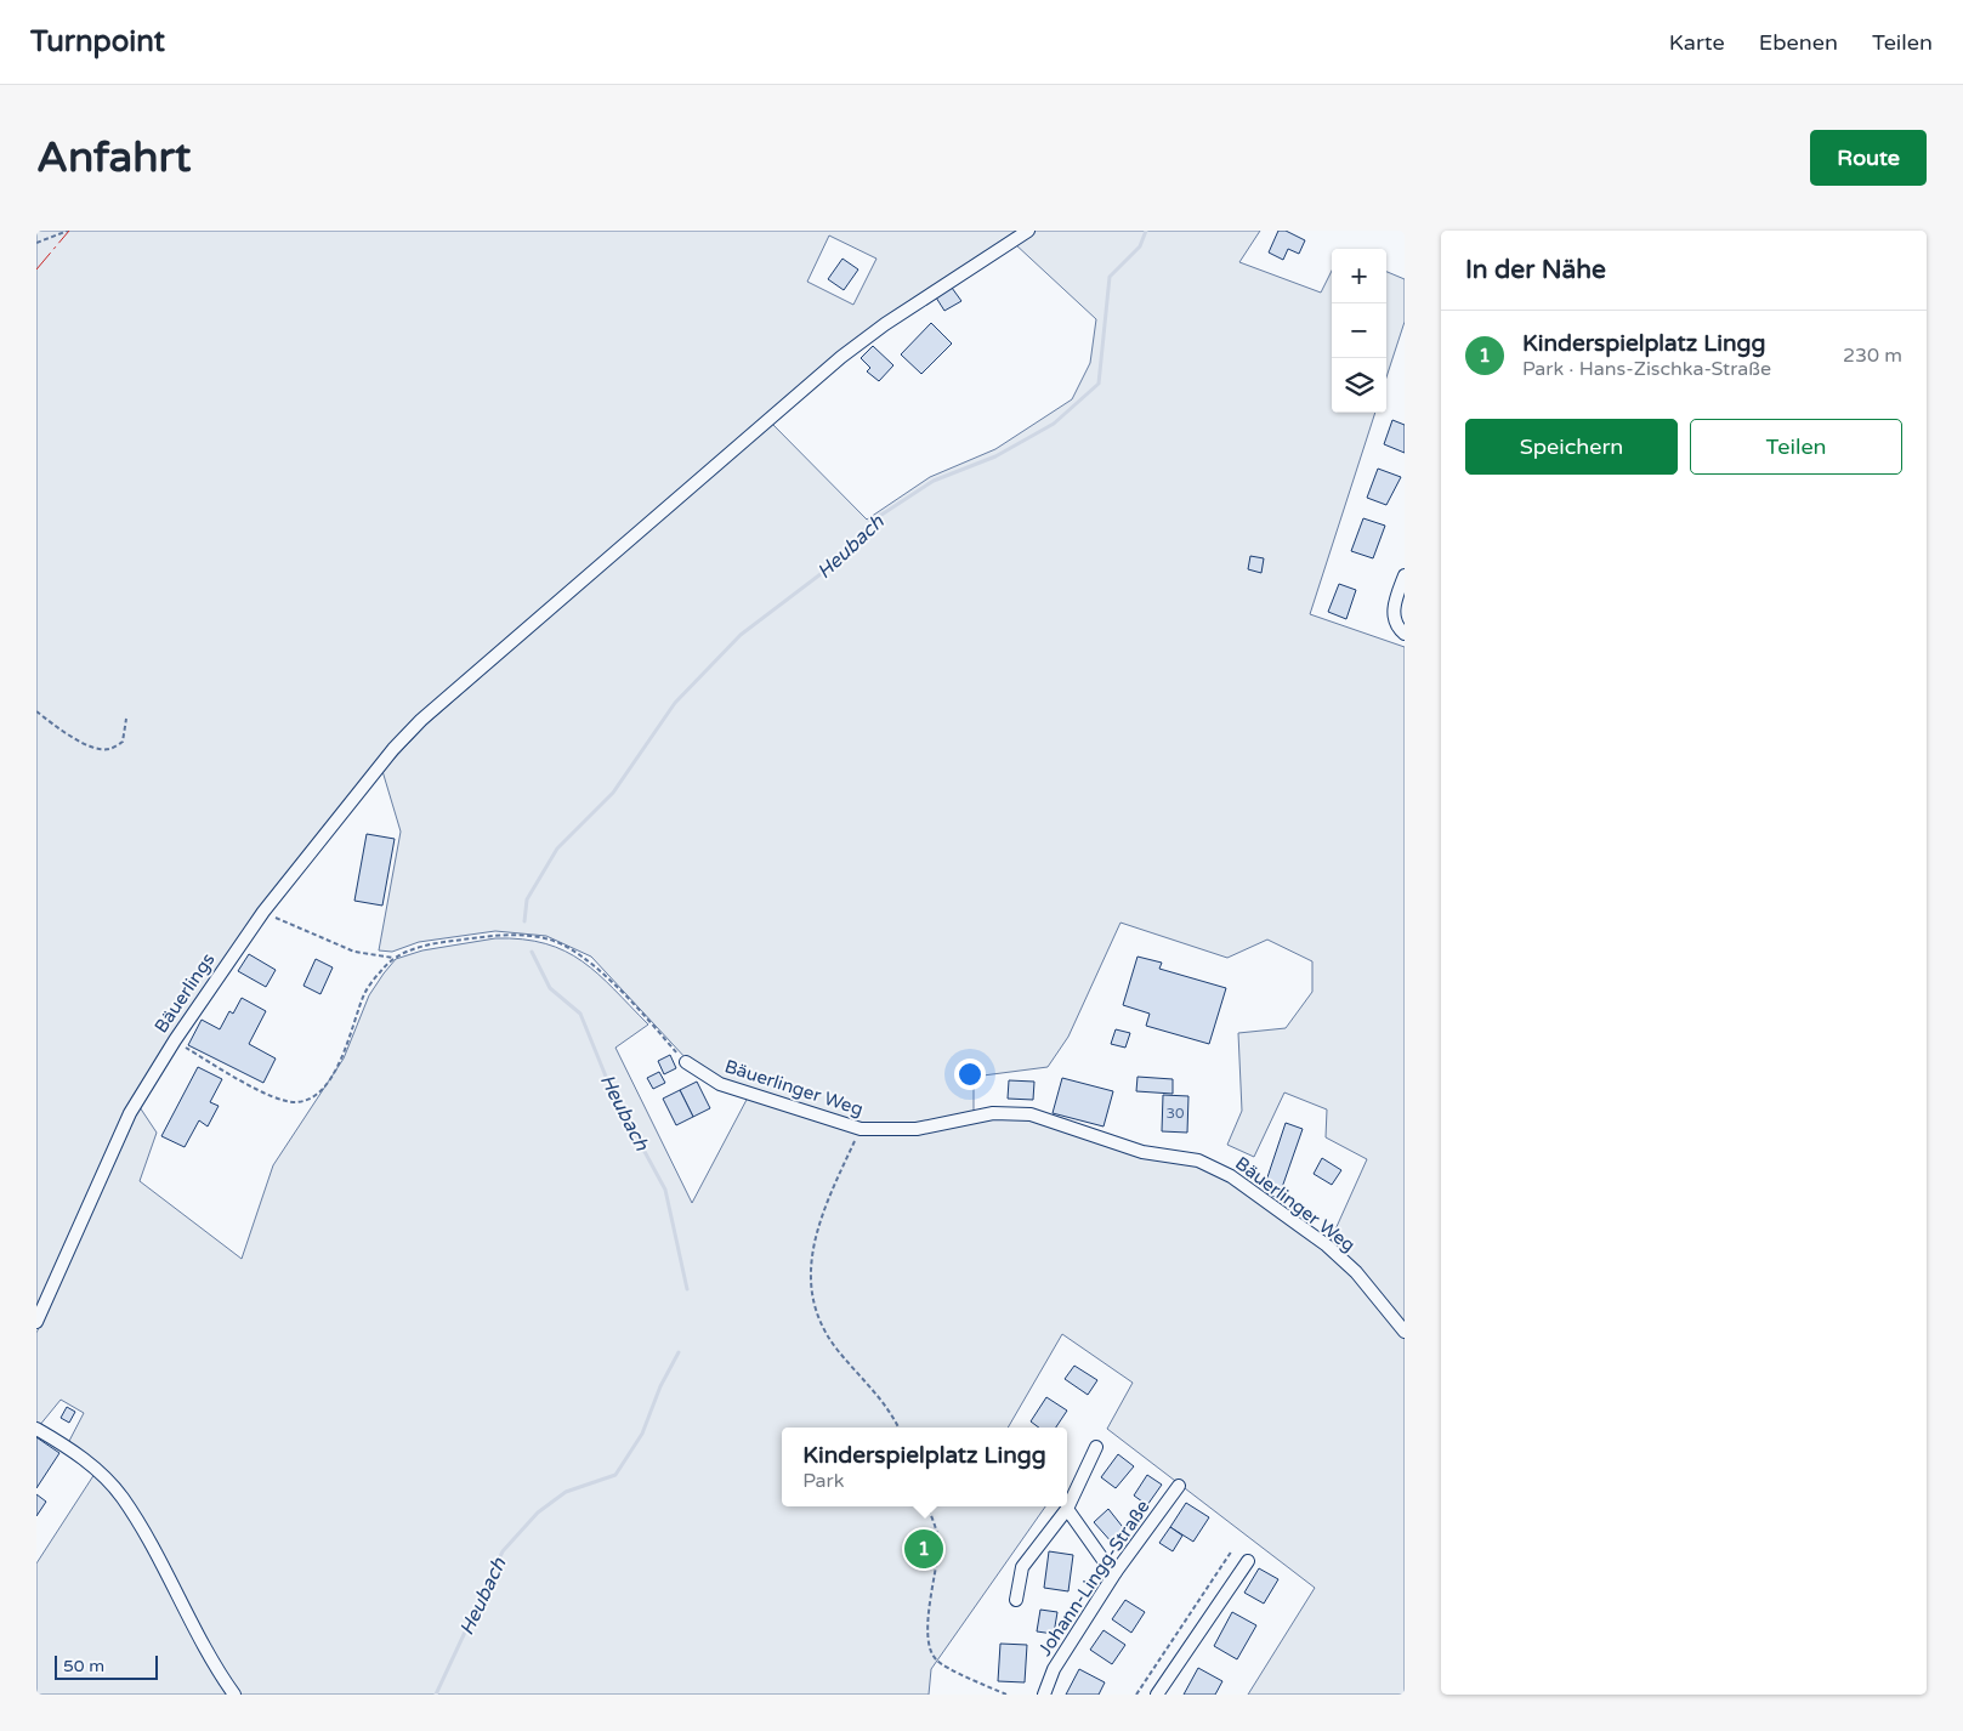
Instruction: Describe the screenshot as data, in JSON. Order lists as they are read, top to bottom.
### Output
{
  "streets": {
    "street": ["Bäuerlings", "Bäuerlinger Weg", "Johann-Lingg-Straße"]
  },
  "water": ["Heubach"],
  "house_numbers": ["30"],
  "scale_bar": "50 m",
  "page": {
    "header": "Turnpoint",
    "nav": ["Karte", "Ebenen", "Teilen"],
    "buttons": [
      "Route",
      ["Speichern", "Teilen"]
    ],
    "title": "Anfahrt",
    "heading": "In der Nähe",
    "map_buttons": ["+", "−"],
    "list": [
      {
        "mark": "1",
        "name": "Kinderspielplatz Lingg",
        "note": "Park · Hans-Zischka-Straße",
        "value": "230 m"
      }
    ],
    "popup": ["Kinderspielplatz Lingg", "Park"],
    "pins": "1",
    "scale": "50 m"
  }
}
